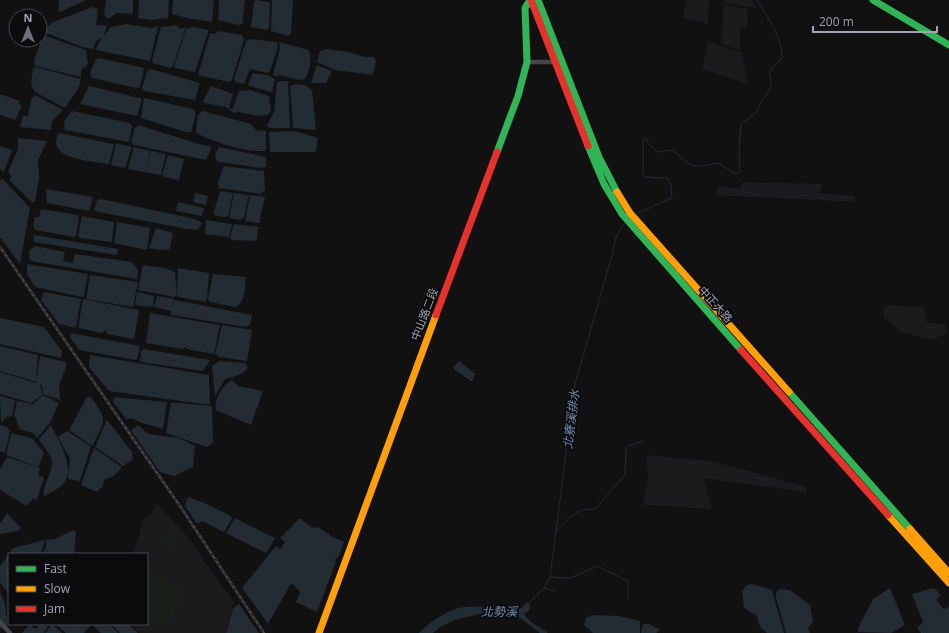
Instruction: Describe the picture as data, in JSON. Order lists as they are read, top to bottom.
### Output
{
  "streets": {
    "main road": ["中正大路", "中山路二段"]
  },
  "crossings": [
    ["中正大路", "中山路二段"]
  ],
  "water": ["北寮溪排水", "北勢溪"],
  "legend": ["Fast", "Slow", "Jam"],
  "scale_bar": "200 m",
  "north": "top"
}
